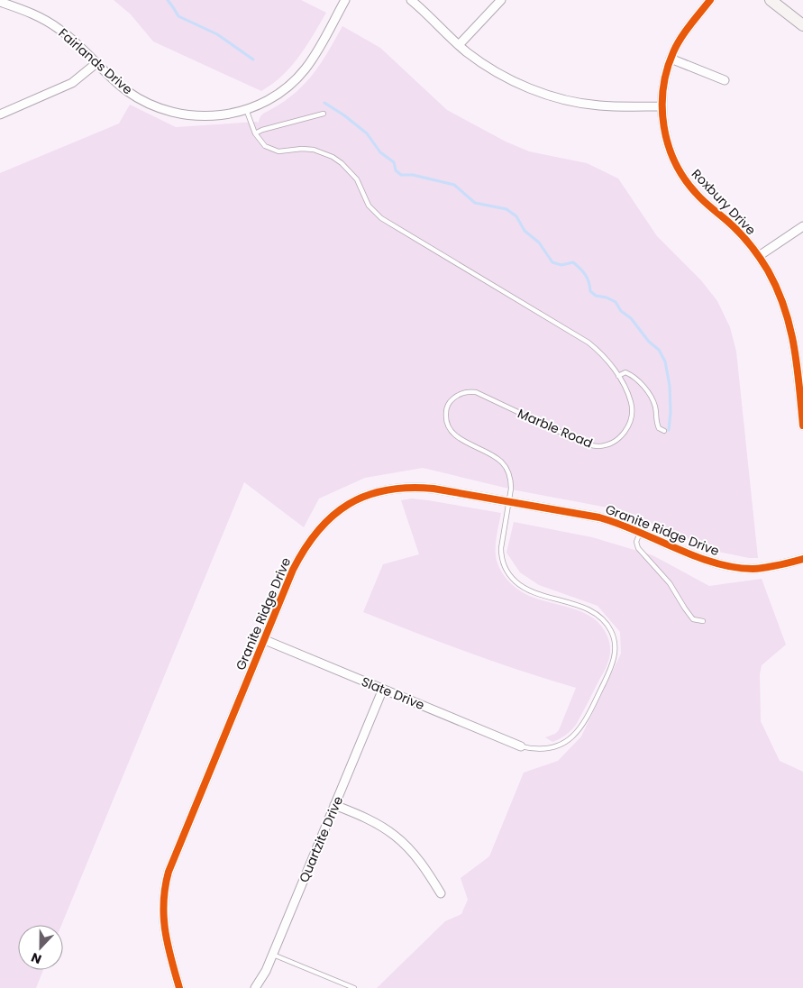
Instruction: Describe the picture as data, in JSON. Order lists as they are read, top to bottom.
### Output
{
  "streets": {
    "street": [
      "Fairlands Drive",
      "Roxbury Drive",
      "Granite Ridge Drive",
      "Slate Drive",
      "Quartzite Drive"
    ],
    "lane": ["Marble Road"]
  },
  "crossings": [
    ["Fairlands Drive", "Marble Road"],
    ["Marble Road", "Granite Ridge Drive"],
    ["Marble Road", "Slate Drive"],
    ["Granite Ridge Drive", "Slate Drive"],
    ["Slate Drive", "Quartzite Drive"]
  ],
  "north": "bottom"
}
